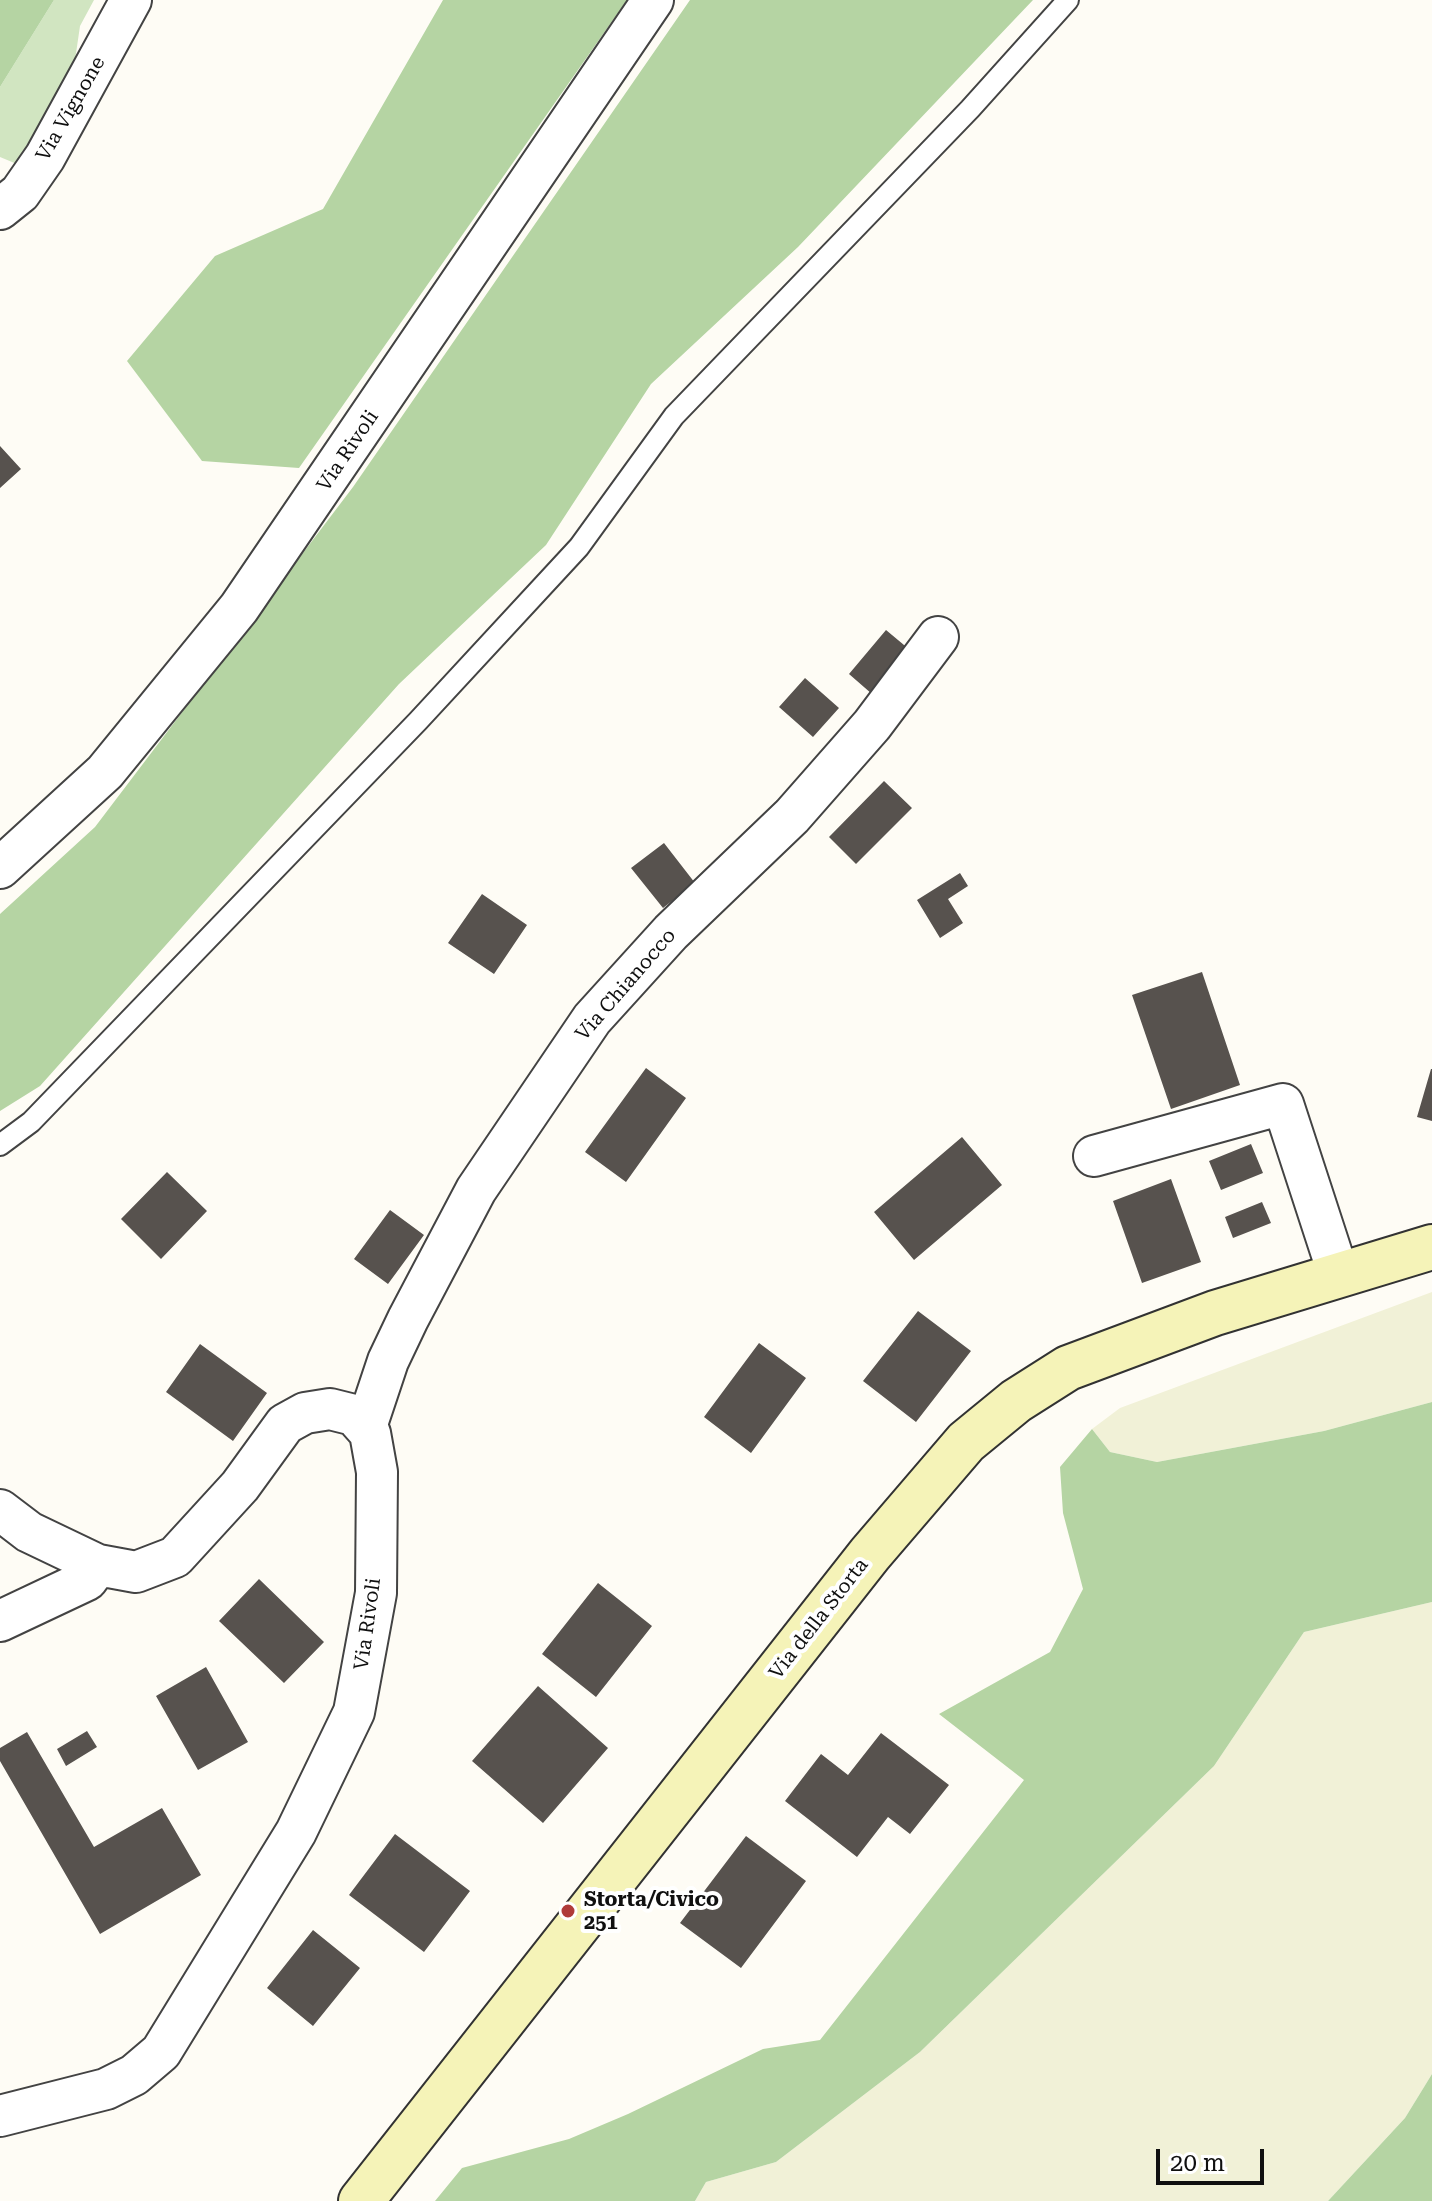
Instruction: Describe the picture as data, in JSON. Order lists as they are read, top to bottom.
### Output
{
  "streets": {
    "main road": ["Via della Storta"],
    "street": ["Via Vignone", "Via Rivoli", "Via Chianocco"]
  },
  "crossings": [
    ["Via Rivoli", "Via Chianocco"]
  ],
  "places": ["Storta/Civico 251"],
  "scale_bar": "20 m"
}
